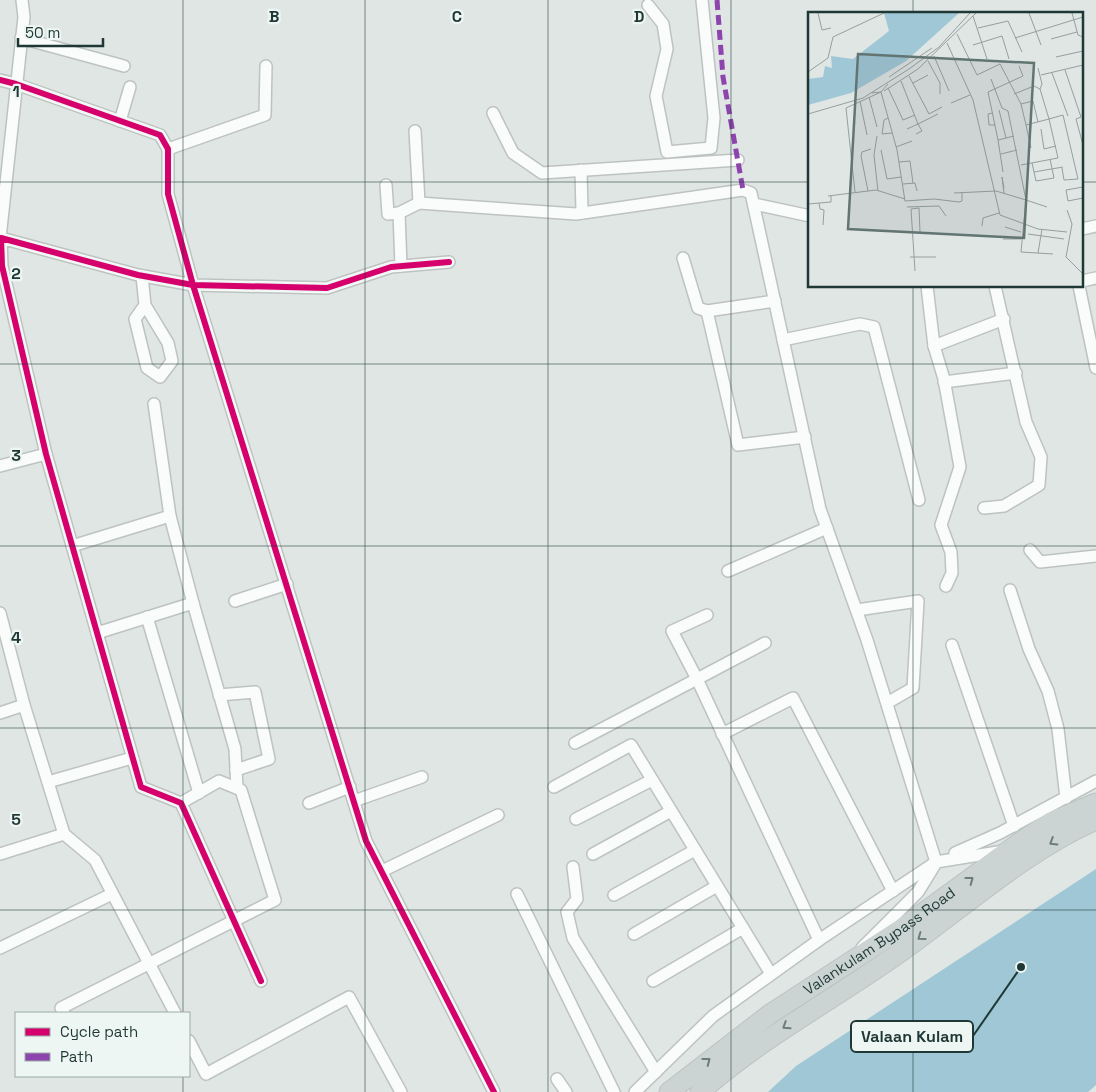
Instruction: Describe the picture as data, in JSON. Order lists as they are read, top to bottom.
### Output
{
  "streets": {
    "main road": ["Valankulam Bypass Road"]
  },
  "places": ["Valaan Kulam"],
  "legend": ["Cycle path", "Path"],
  "scale_bar": "50 m",
  "grid": {
    "columns": ["B", "C", "D"],
    "rows": [
      "1",
      "2",
      "3",
      "4",
      "5"
    ]
  }
}
